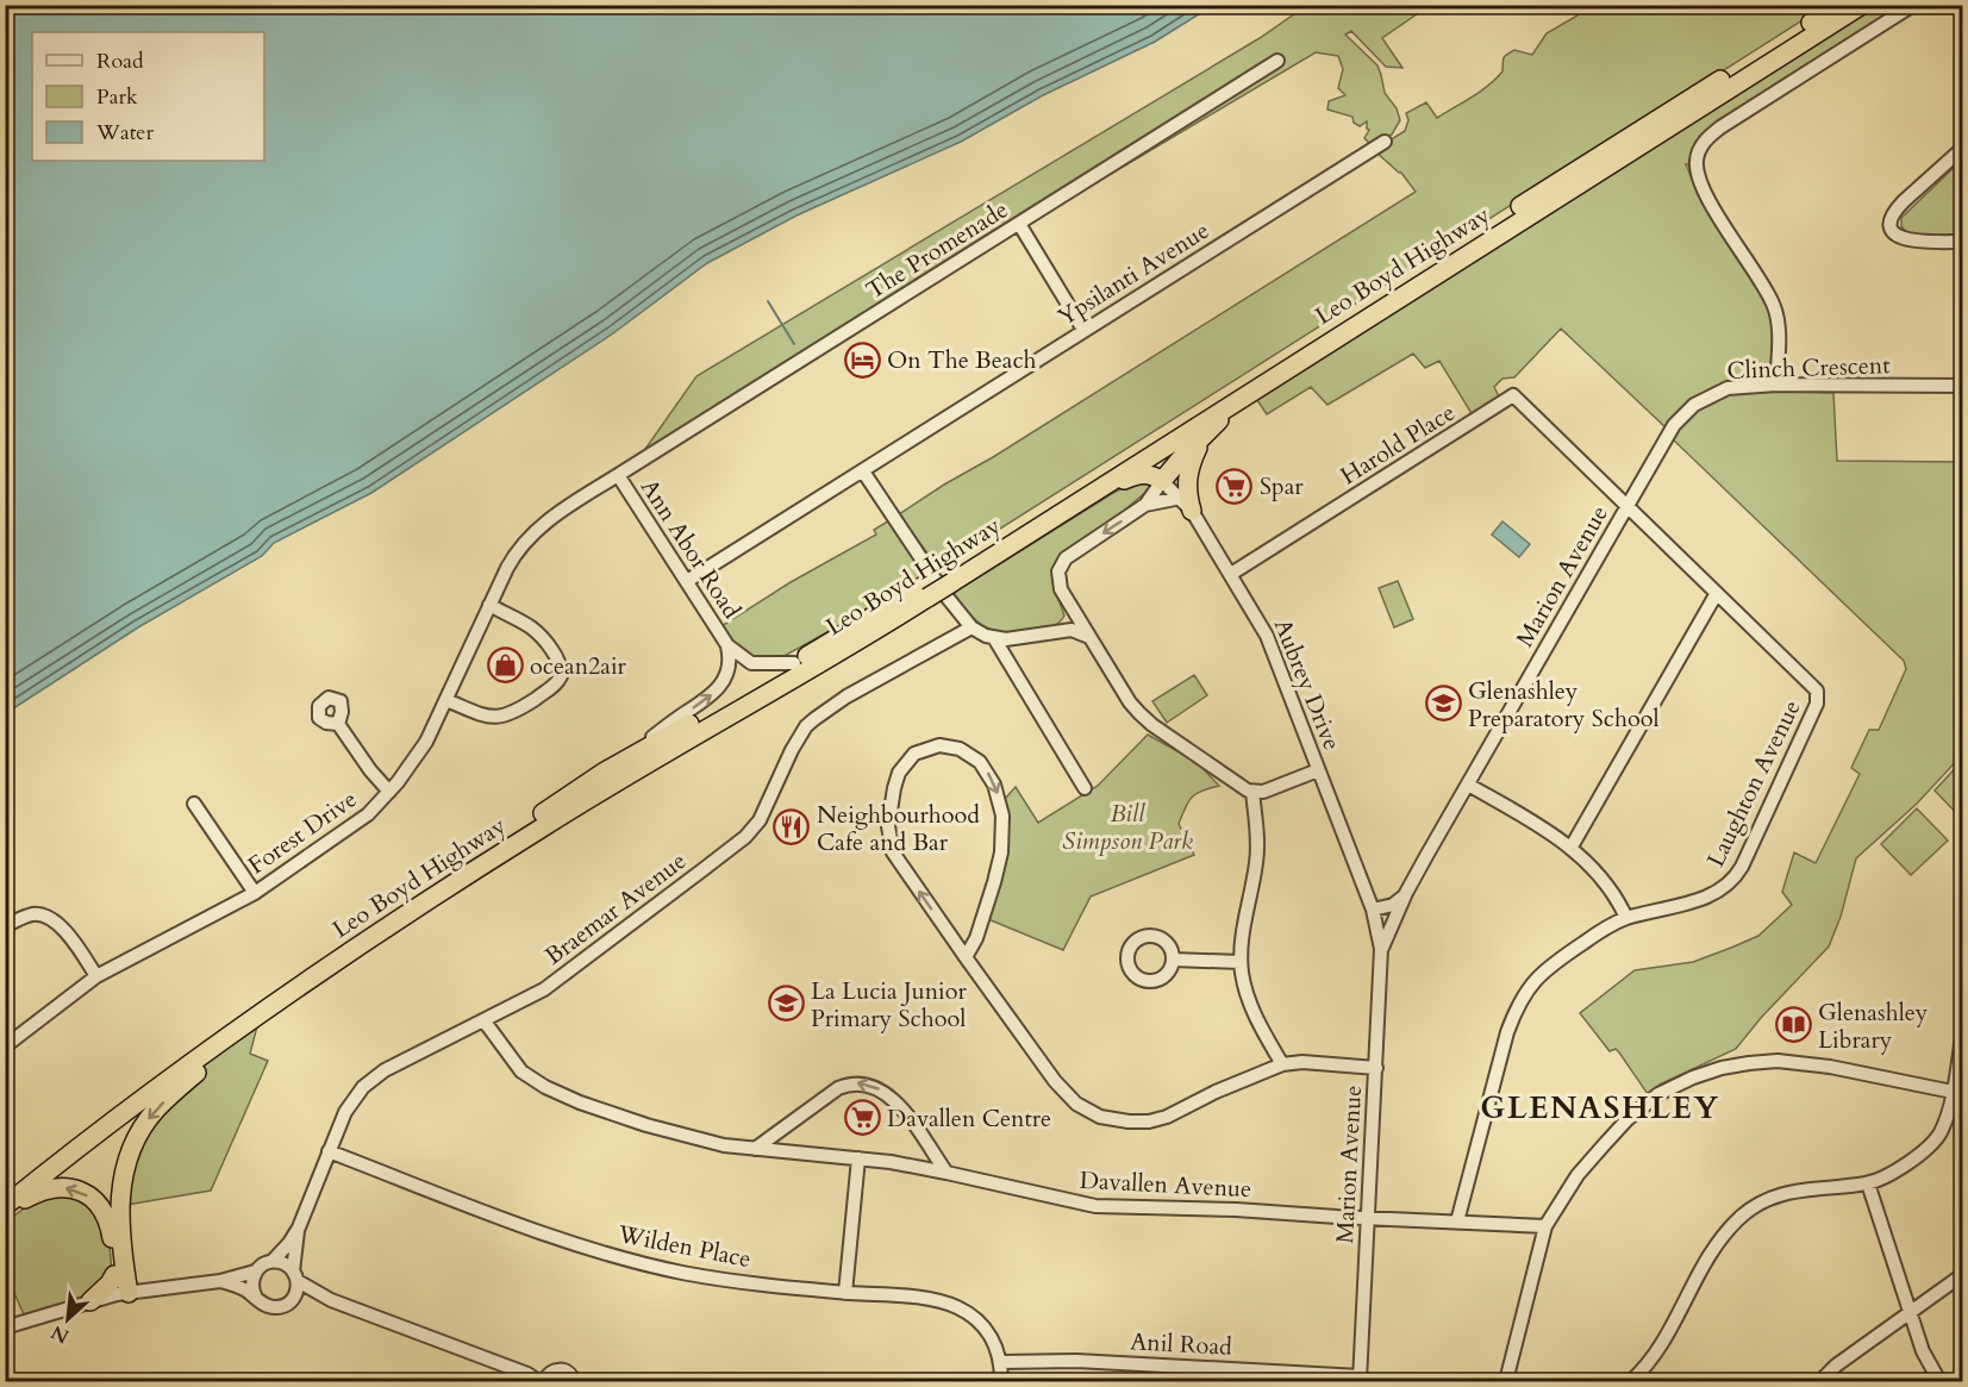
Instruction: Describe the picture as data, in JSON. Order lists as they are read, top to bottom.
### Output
{
  "streets": {
    "highway": ["Leo Boyd Highway"],
    "street": [
      "The Promenade",
      "Ypsilanti Avenue",
      "Clinch Crescent",
      "Harold Place",
      "Ann Abor Road",
      "Marion Avenue",
      "Aubrey Drive",
      "Laughton Avenue",
      "Forest Drive",
      "Braemar Avenue",
      "Davallen Avenue",
      "Wilden Place",
      "Anil Road"
    ]
  },
  "crossings": [
    ["The Promenade", "Ann Abor Road"],
    ["The Promenade", "Forest Drive"],
    ["Leo Boyd Highway", "Ann Abor Road"],
    ["Ypsilanti Avenue", "Ann Abor Road"],
    ["Clinch Crescent", "Marion Avenue"],
    ["Clinch Crescent", "Laughton Avenue"],
    ["Harold Place", "Aubrey Drive"],
    ["Harold Place", "Laughton Avenue"],
    ["Ann Abor Road", "Forest Drive"],
    ["Marion Avenue", "Aubrey Drive"],
    ["Marion Avenue", "Laughton Avenue"],
    ["Marion Avenue", "Davallen Avenue"],
    ["Marion Avenue", "Anil Road"],
    ["Laughton Avenue", "Davallen Avenue"],
    ["Braemar Avenue", "Davallen Avenue"],
    ["Braemar Avenue", "Wilden Place"],
    ["Wilden Place", "Anil Road"]
  ],
  "one_way": ["Ann Abor Road"],
  "districts": ["GLENASHLEY"],
  "parks": ["Bill Simpson Park"],
  "places": {
    "hotel": ["On The Beach"],
    "supermarket": ["Spar", "Davallen Centre"],
    "shop": ["ocean2air"],
    "school or university": ["Glenashley Preparatory School", "La Lucia Junior Primary School"],
    "restaurant": ["Neighbourhood Cafe and Bar"],
    "library": ["Glenashley Library"]
  },
  "legend": ["Road", "Park", "Water"],
  "north": "bottom left"
}
